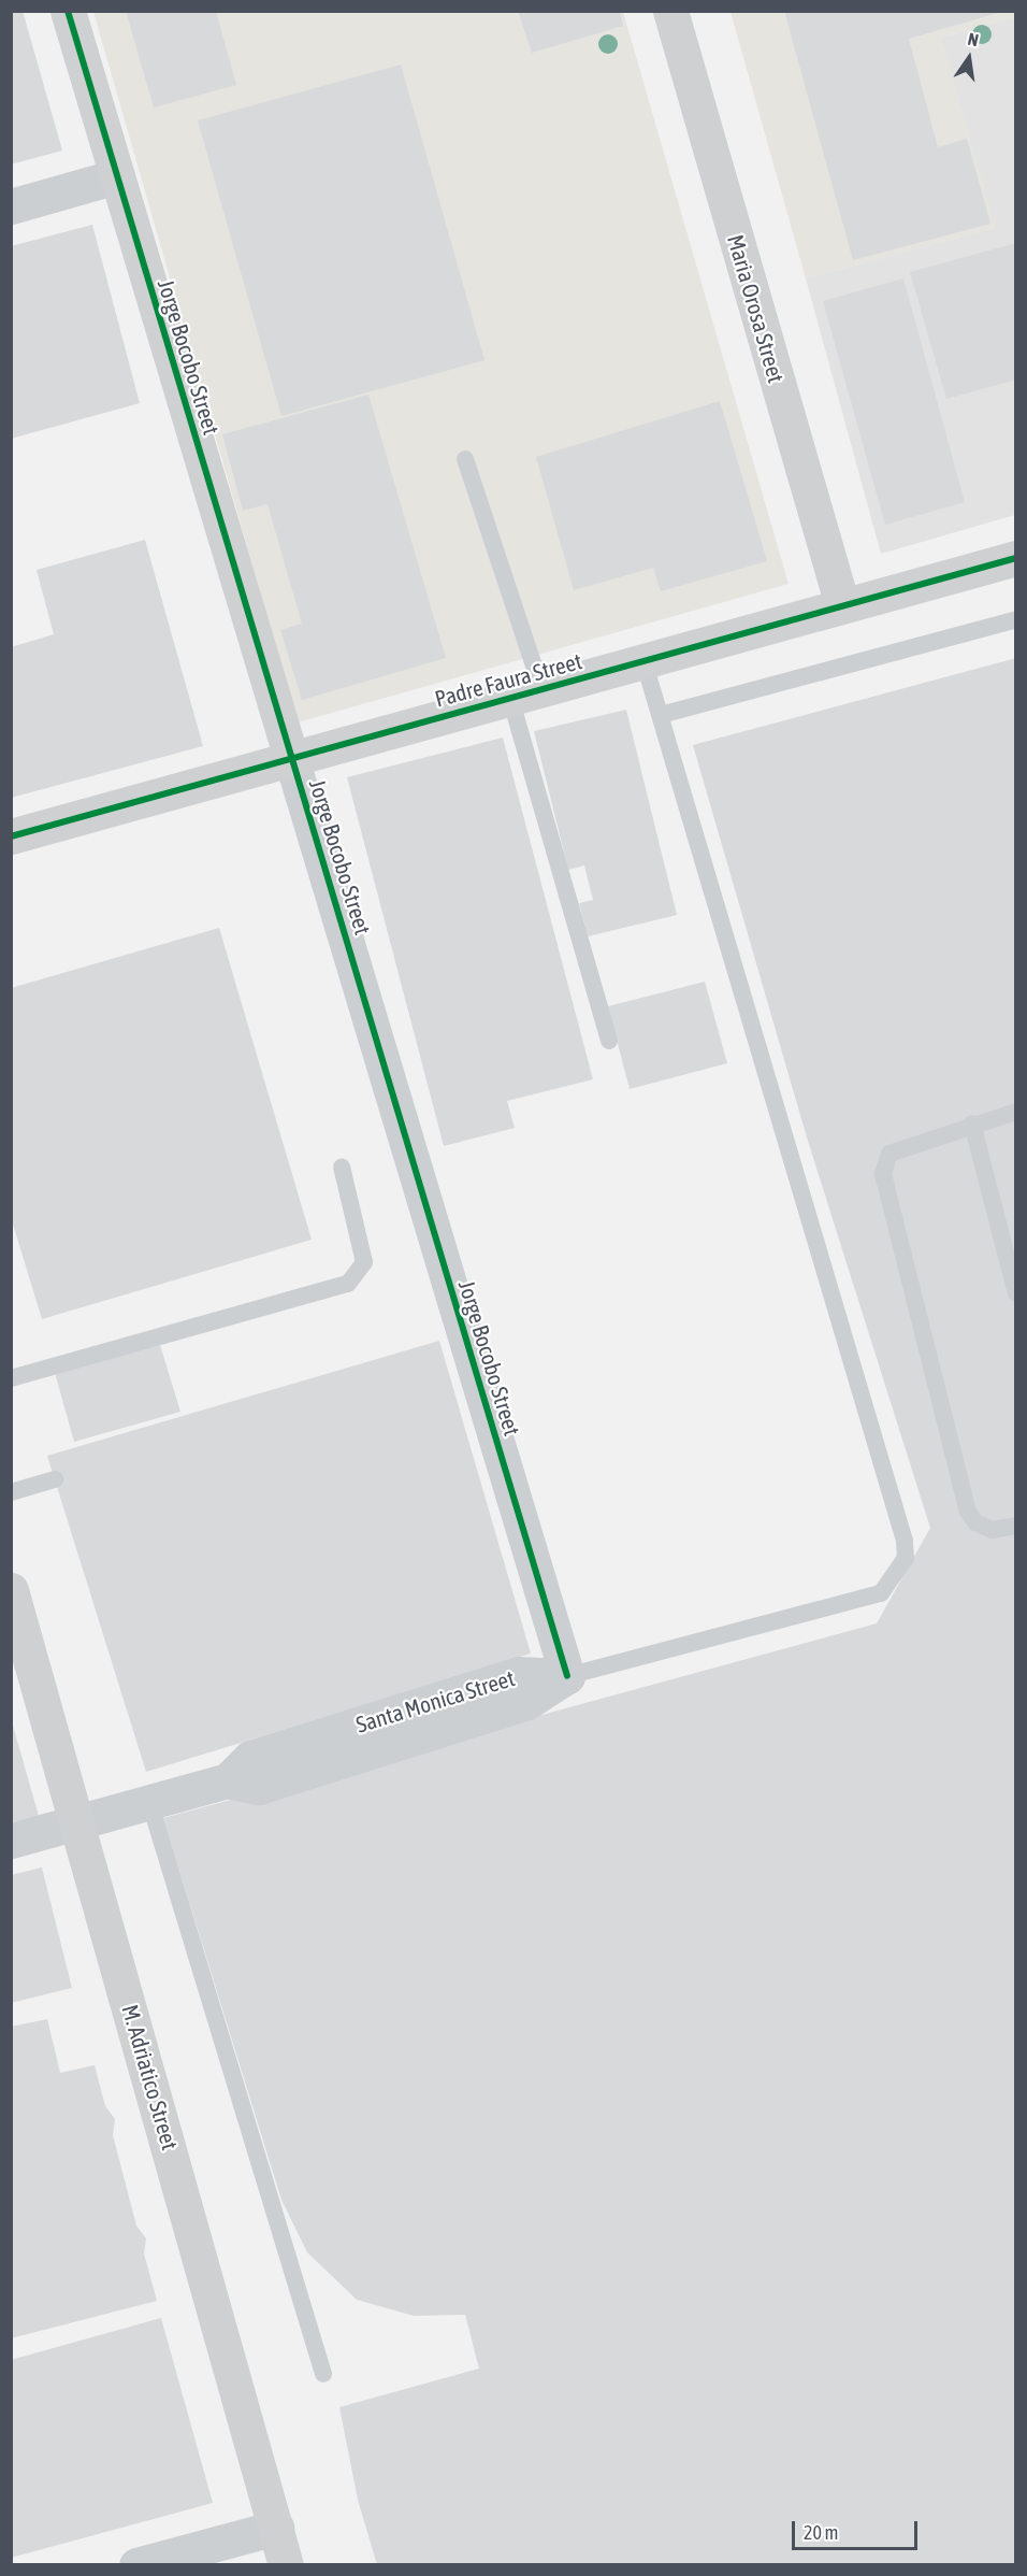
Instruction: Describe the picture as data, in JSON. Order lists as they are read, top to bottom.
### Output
{
  "streets": {
    "street": [
      "Maria Orosa Street",
      "Jorge Bocobo Street",
      "Padre Faura Street",
      "Santa Monica Street",
      "M. Adriatico Street"
    ]
  },
  "crossings": [
    ["Maria Orosa Street", "Padre Faura Street"],
    ["Jorge Bocobo Street", "Padre Faura Street"],
    ["Jorge Bocobo Street", "Santa Monica Street"],
    ["Santa Monica Street", "M. Adriatico Street"]
  ],
  "scale_bar": "20 m",
  "north": "top"
}
